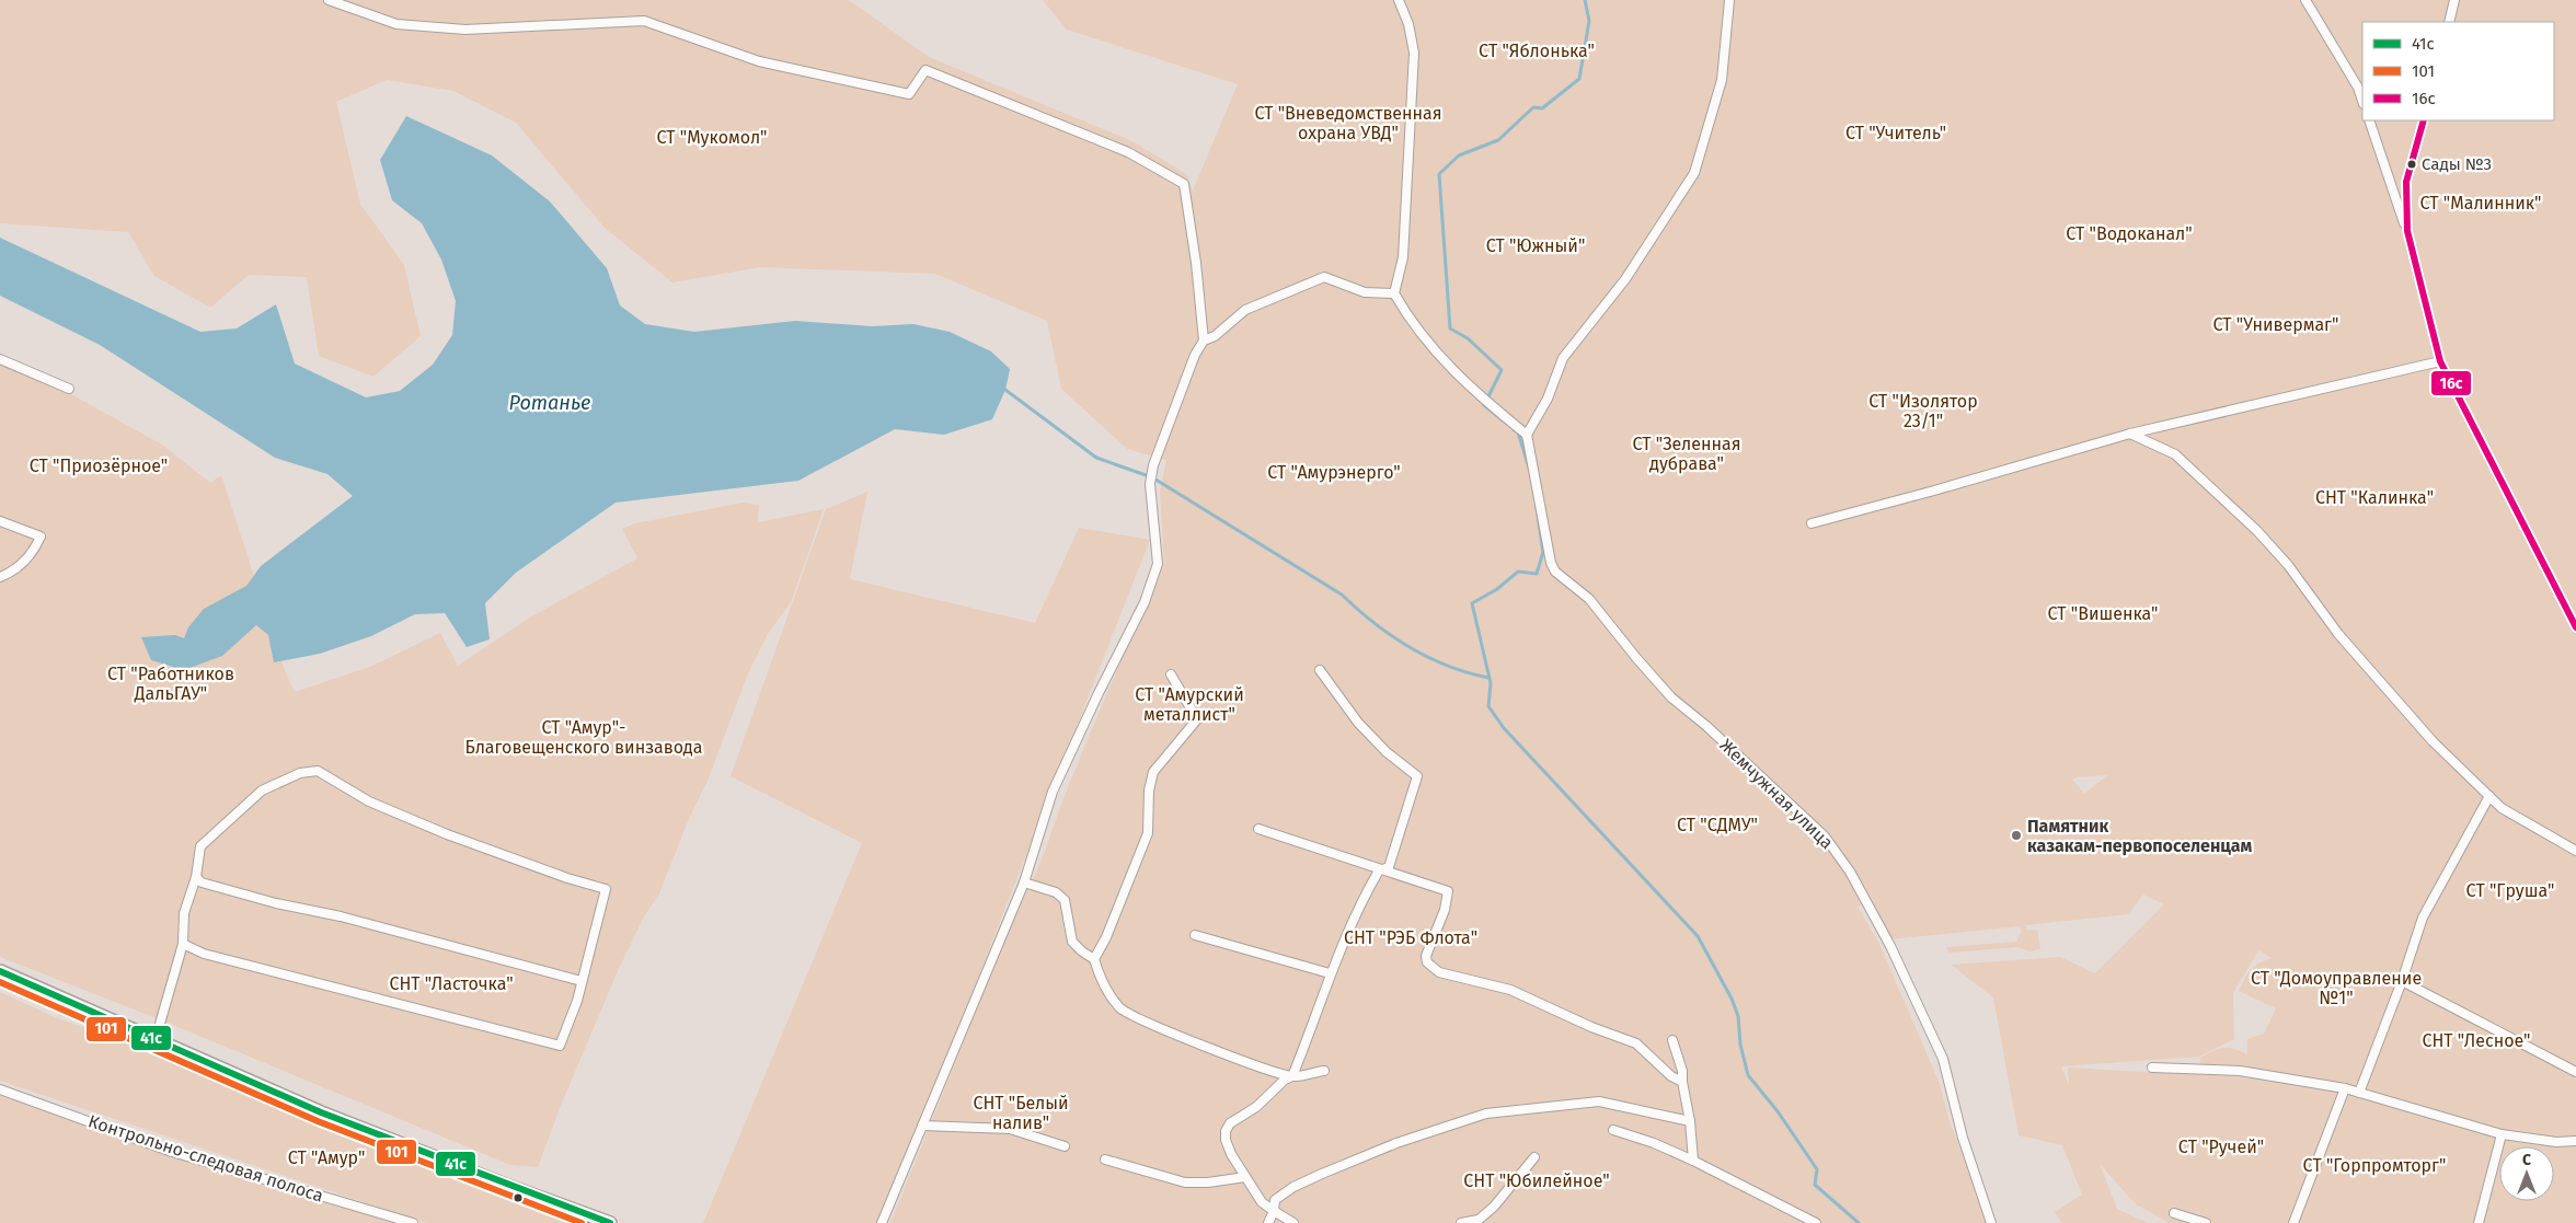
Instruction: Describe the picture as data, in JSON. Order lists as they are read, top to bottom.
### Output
{
  "streets": {
    "street": ["Жемчужная улица", "Контрольно-следовая полоса"]
  },
  "water": ["Ротанье"],
  "parks": [
    "СТ \"Яблонька\"",
    "СТ \"Вневедомственная охрана УВД\"",
    "СТ \"Учитель\"",
    "СТ \"Мукомол\"",
    "СТ \"Малинник\"",
    "СТ \"Водоканал\"",
    "СТ \"Южный\"",
    "СТ \"Универмаг\"",
    "СТ \"Изолятор 23/1\"",
    "СТ \"Зеленная дубрава\"",
    "СТ \"Приозёрное\"",
    "СТ \"Амурэнерго\"",
    "СНТ \"Калинка\"",
    "СТ \"Вишенка\"",
    "СТ \"Работников ДальГАУ\"",
    "СТ \"Амурский металлист\"",
    "СТ \"Амур\"- Благовещенского винзавода",
    "СТ \"СДМУ\"",
    "СТ \"Груша\"",
    "СНТ \"РЭБ Флота\"",
    "СТ \"Домоуправление №1\"",
    "СНТ \"Ласточка\"",
    "СНТ \"Лесное\"",
    "СНТ \"Белый налив\"",
    "СТ \"Ручей\"",
    "СТ \"Амур\"",
    "СТ \"Горпромторг\"",
    "СНТ \"Юбилейное\""
  ],
  "places": ["Сады №3", "Памятник казакам-первопоселенцам"],
  "lines": ["transit line 16с", "transit line 41с", "transit line 101"],
  "legend": ["41с", "101", "16с"],
  "north": "top"
}
